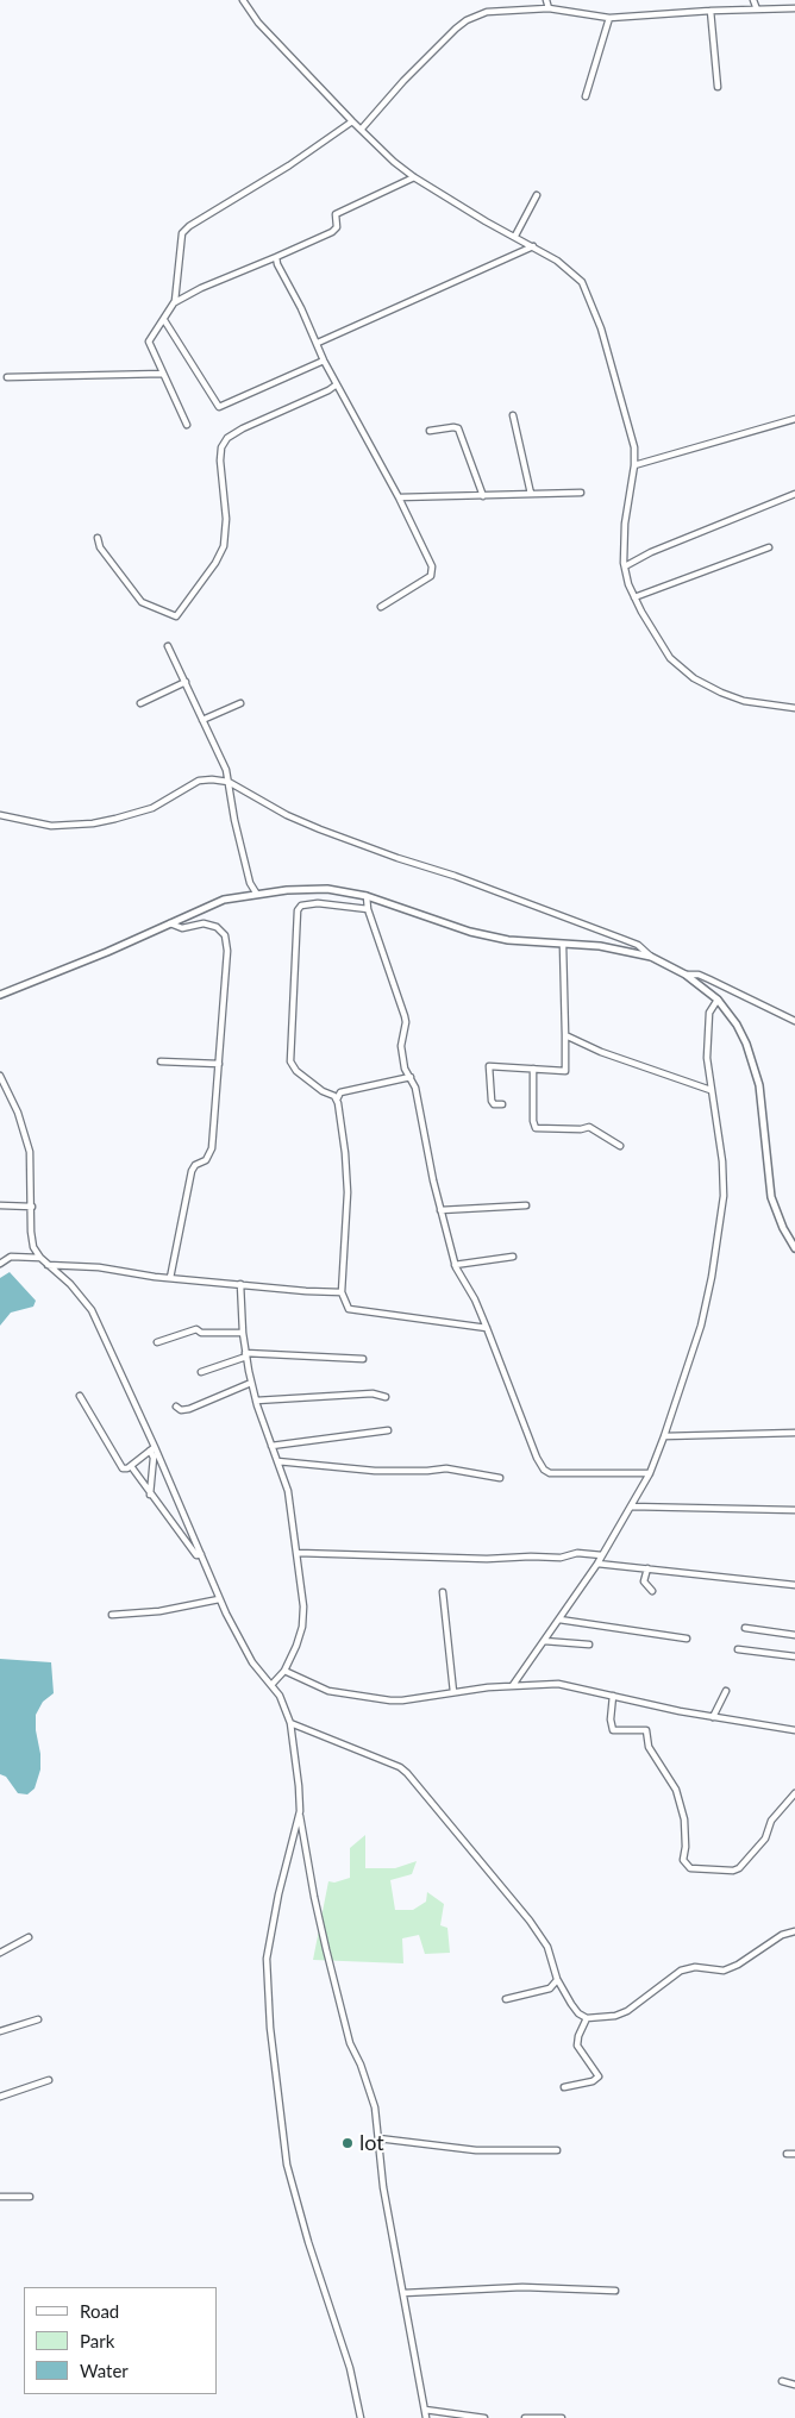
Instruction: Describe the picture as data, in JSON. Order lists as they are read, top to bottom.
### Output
{
  "places": ["lot"],
  "legend": ["Road", "Park", "Water"]
}
